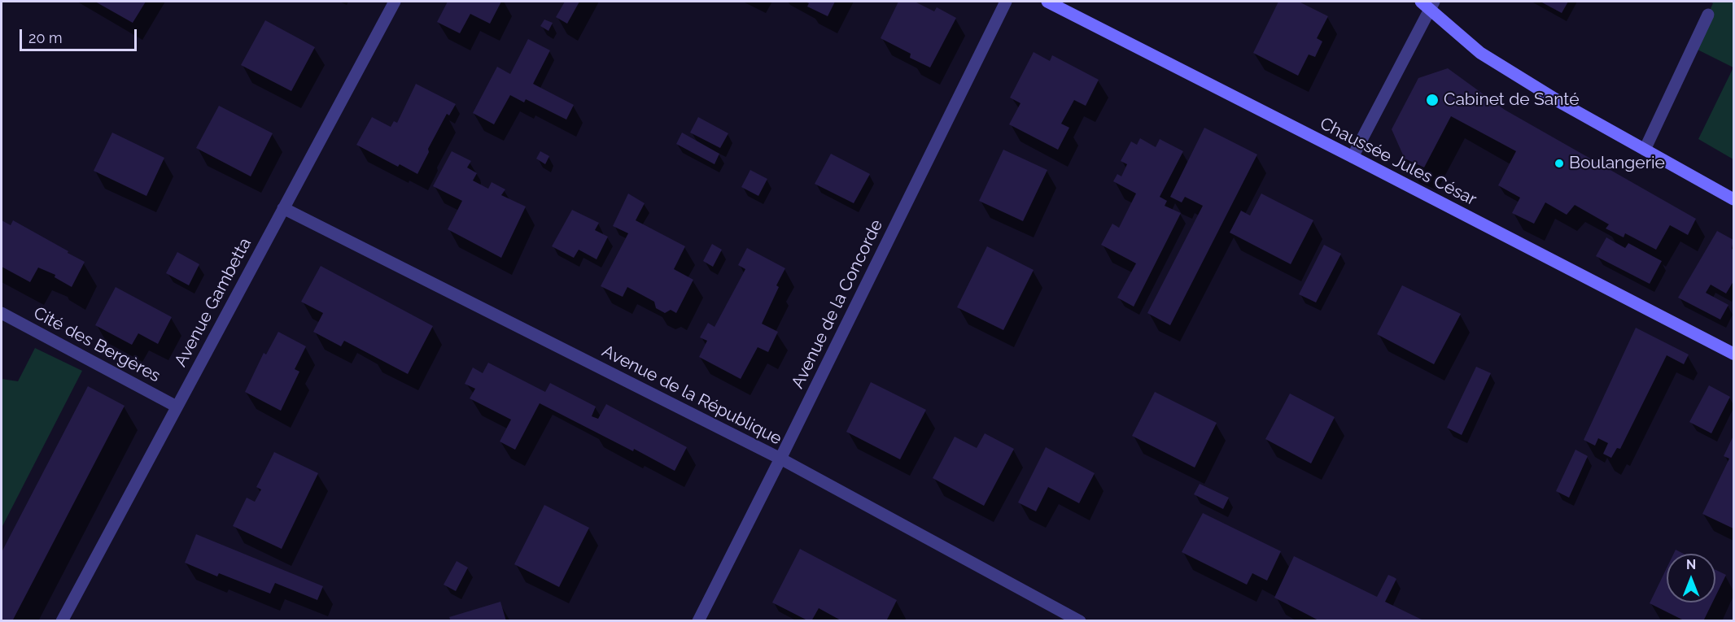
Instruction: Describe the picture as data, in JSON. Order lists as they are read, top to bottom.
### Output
{
  "streets": {
    "street": [
      "Chaussée Jules César",
      "Avenue Gambetta",
      "Avenue de la Concorde",
      "Cité des Bergères",
      "Avenue de la République"
    ]
  },
  "crossings": [
    ["Avenue Gambetta", "Cité des Bergères"],
    ["Avenue Gambetta", "Avenue de la République"],
    ["Avenue de la Concorde", "Avenue de la République"]
  ],
  "places": ["Cabinet de Santé", "Boulangerie"],
  "scale_bar": "20 m",
  "north": "top"
}
